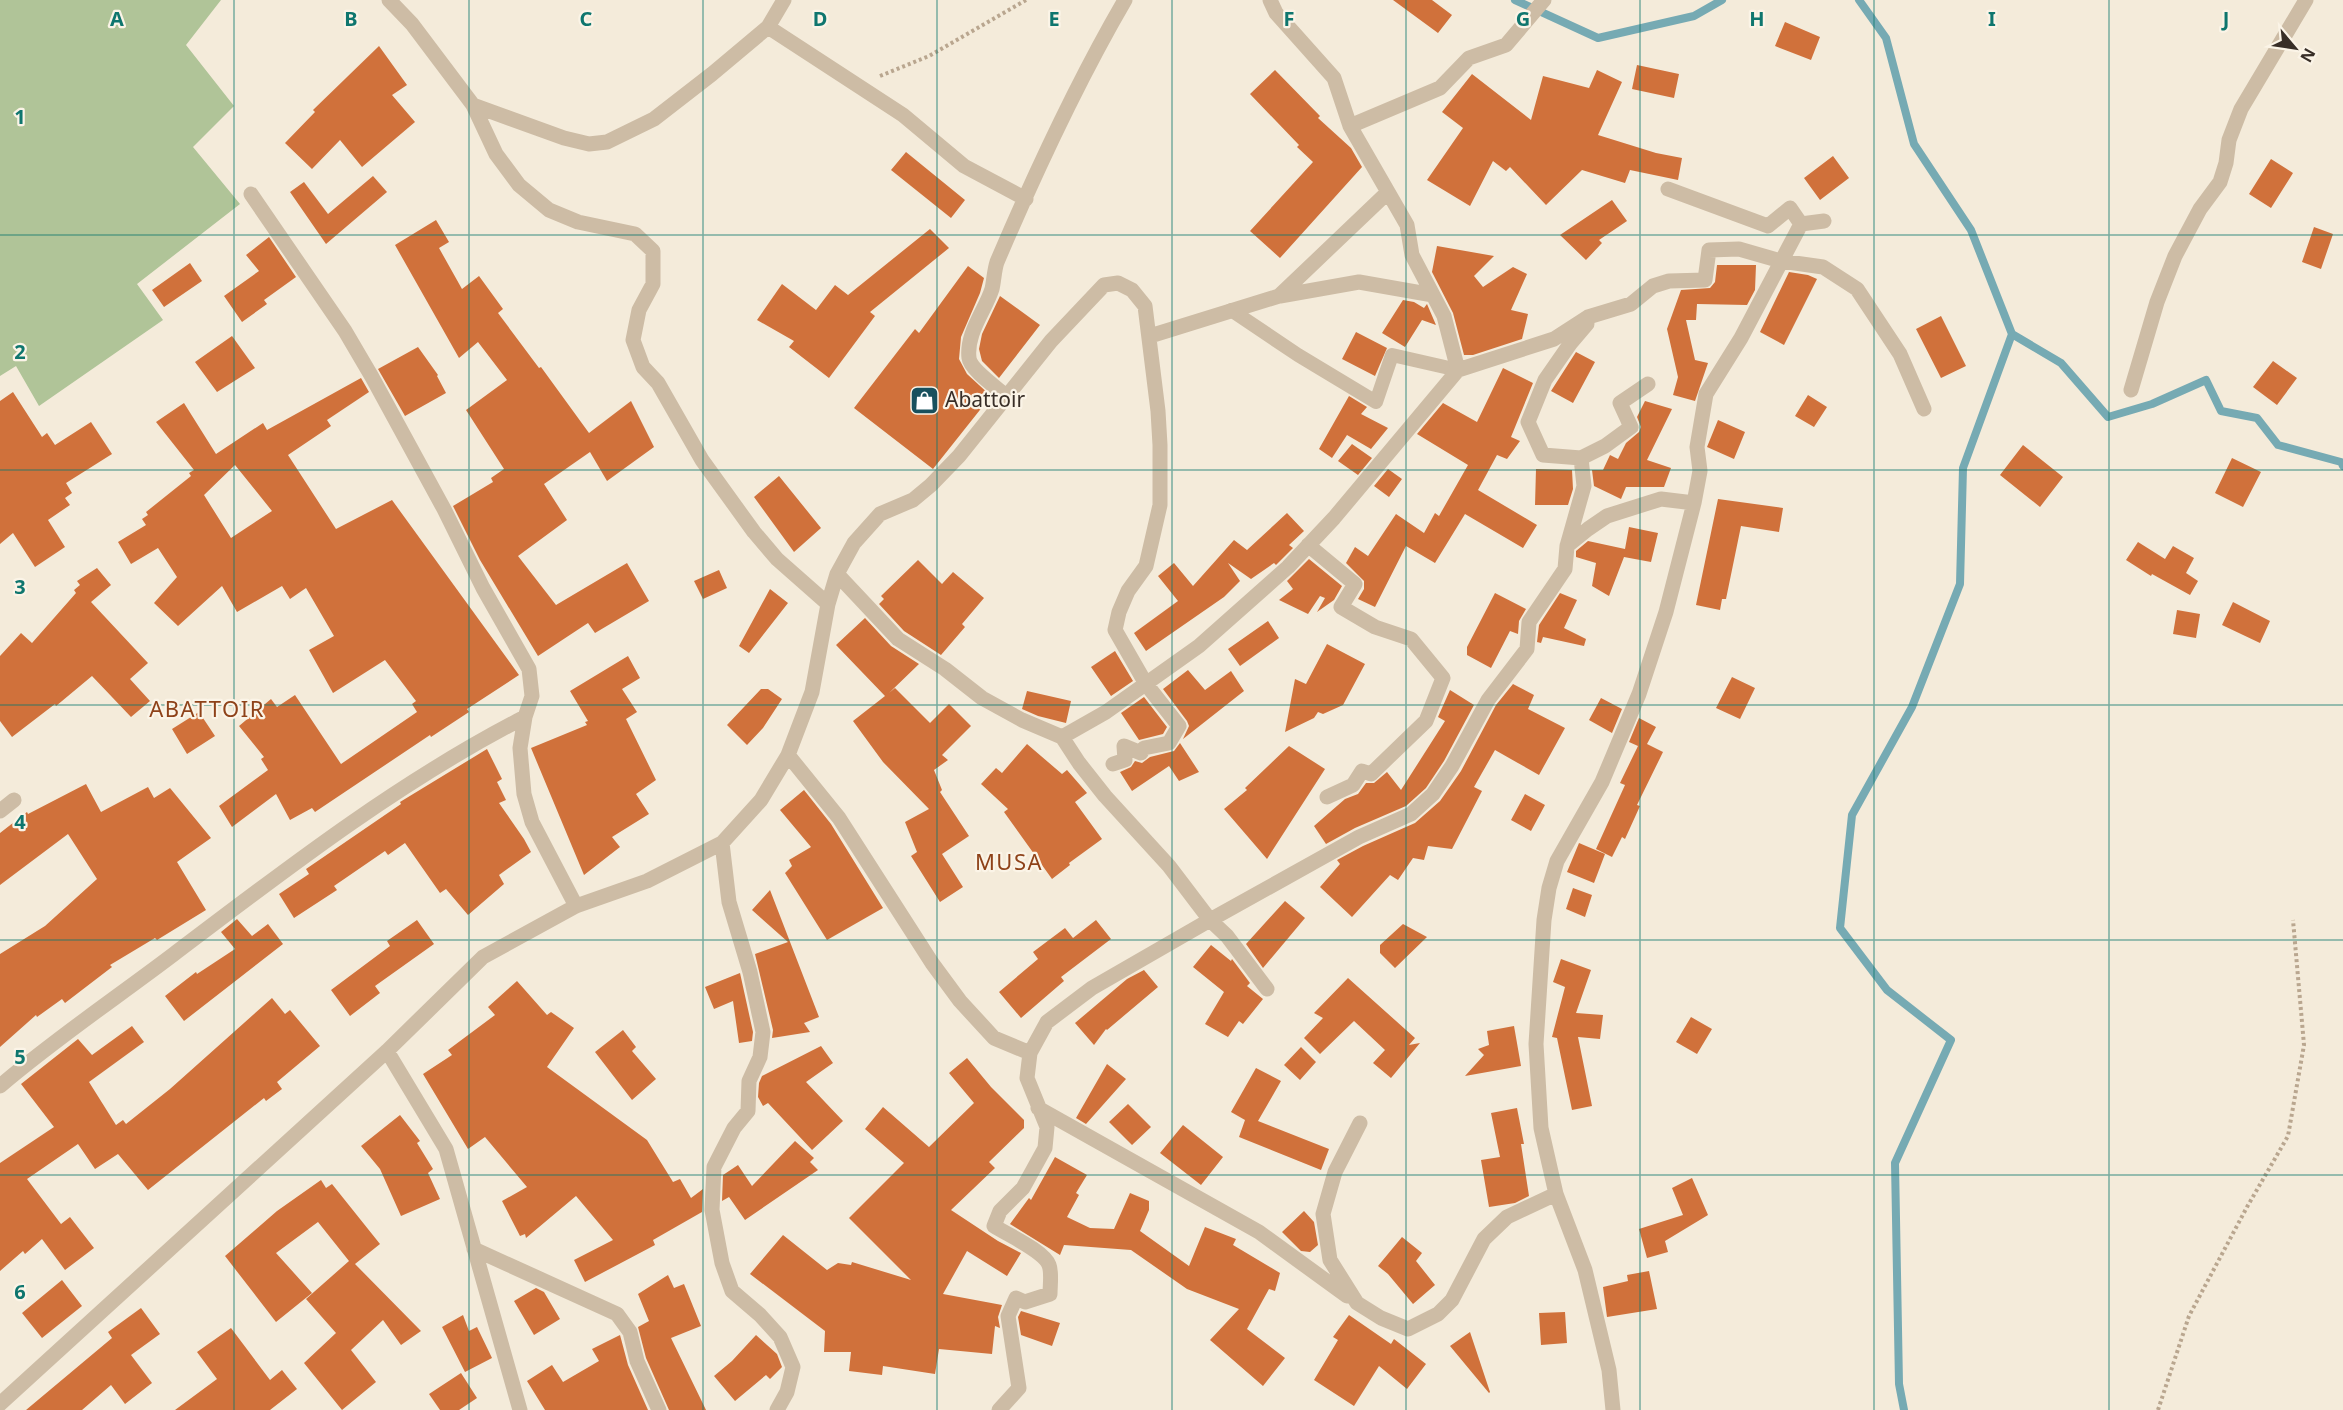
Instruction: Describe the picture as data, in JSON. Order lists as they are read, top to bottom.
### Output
{
  "districts": ["ABATTOIR", "MUSA"],
  "places": {
    "shop": ["Abattoir"]
  },
  "north": "bottom right",
  "grid": {
    "columns": [
      "A",
      "B",
      "C",
      "D",
      "E",
      "F",
      "G",
      "H",
      "I",
      "J"
    ],
    "rows": [
      "1",
      "2",
      "3",
      "4",
      "5",
      "6"
    ]
  }
}
